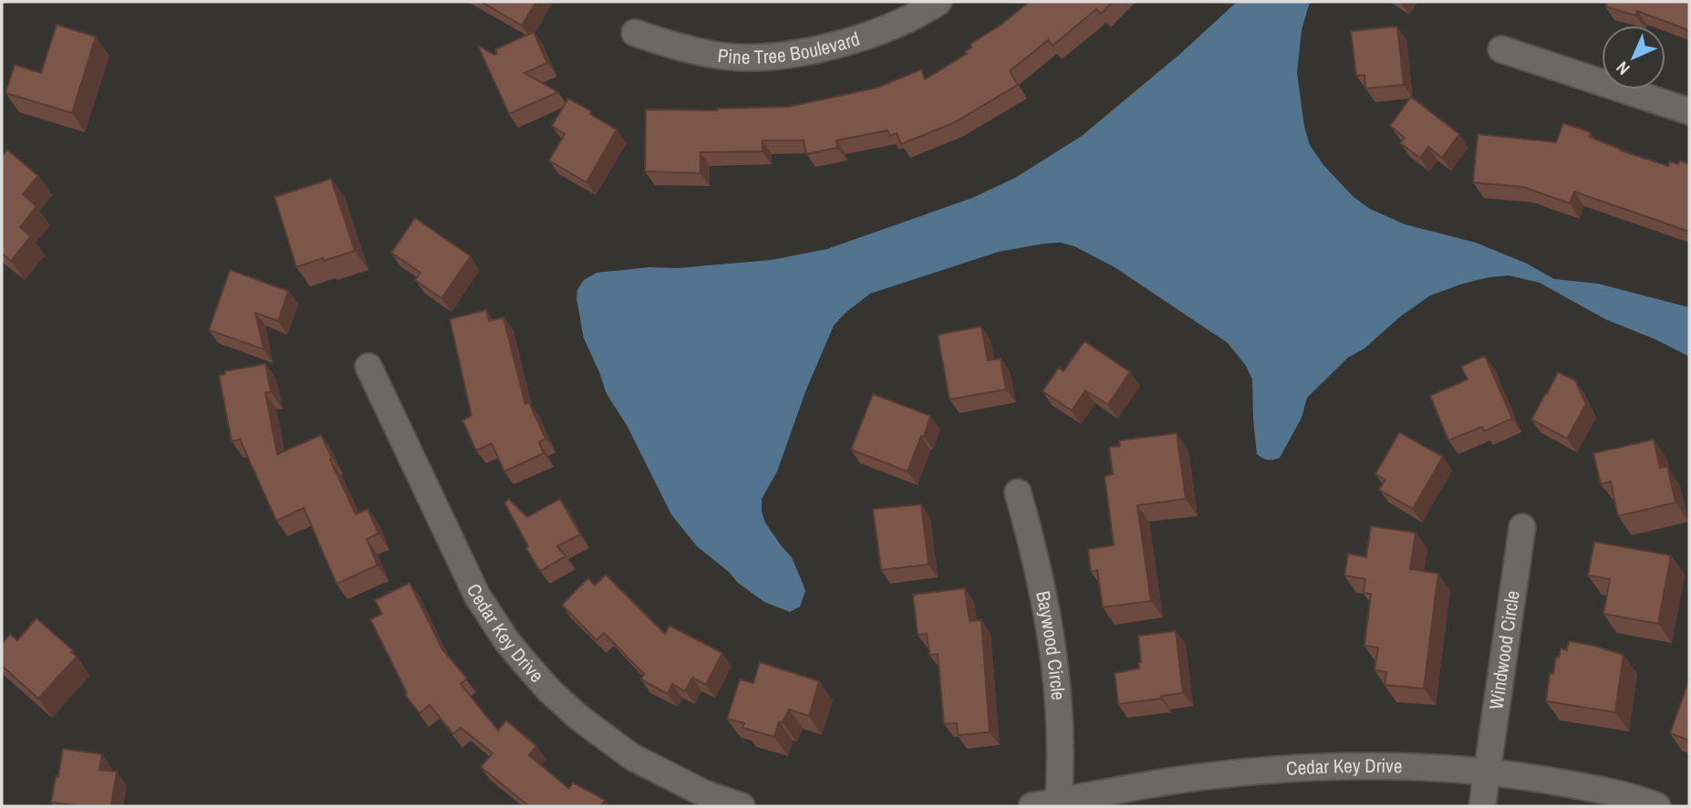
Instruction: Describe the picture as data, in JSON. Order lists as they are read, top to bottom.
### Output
{
  "streets": {
    "street": [
      "Pine Tree Boulevard",
      "Cedar Key Drive",
      "Baywood Circle",
      "Windwood Circle"
    ]
  },
  "crossings": [
    ["Cedar Key Drive", "Baywood Circle"],
    ["Cedar Key Drive", "Windwood Circle"]
  ],
  "north": "bottom left"
}
